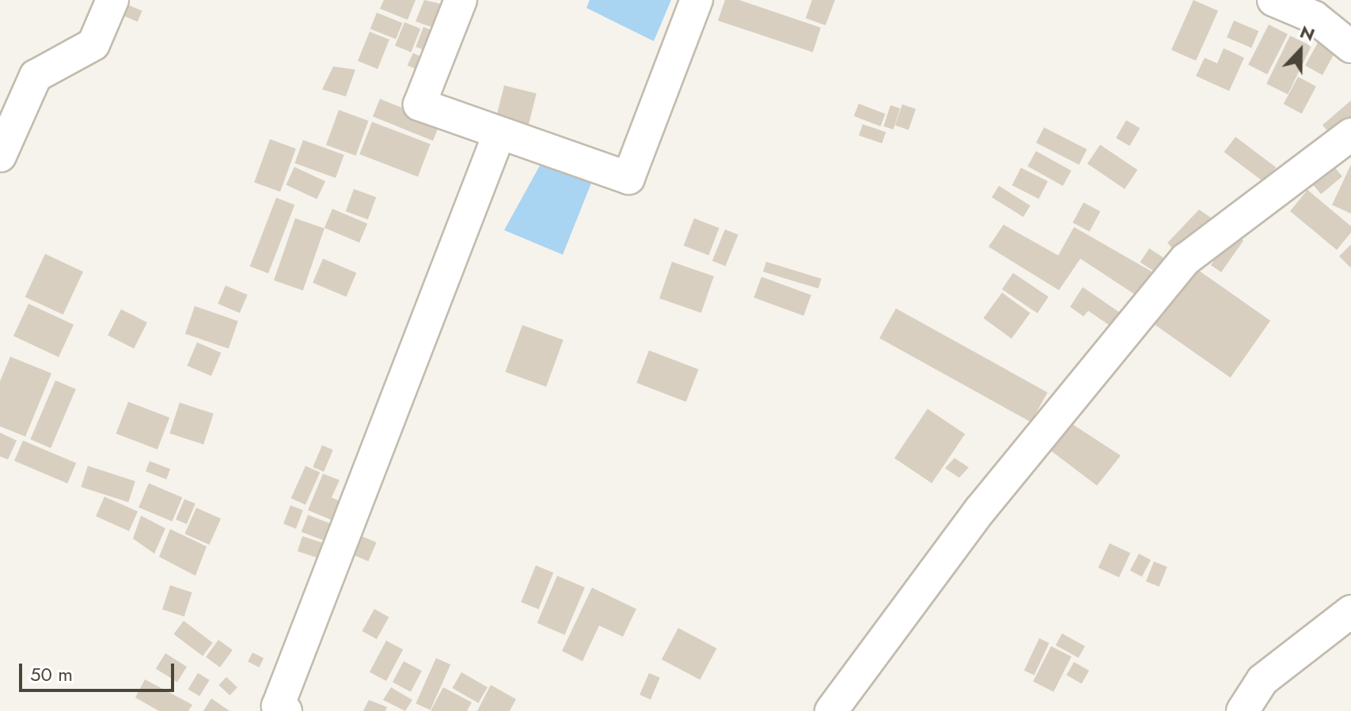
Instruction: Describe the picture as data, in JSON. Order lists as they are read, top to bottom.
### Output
{
  "scale_bar": "50 m",
  "north": "top"
}
